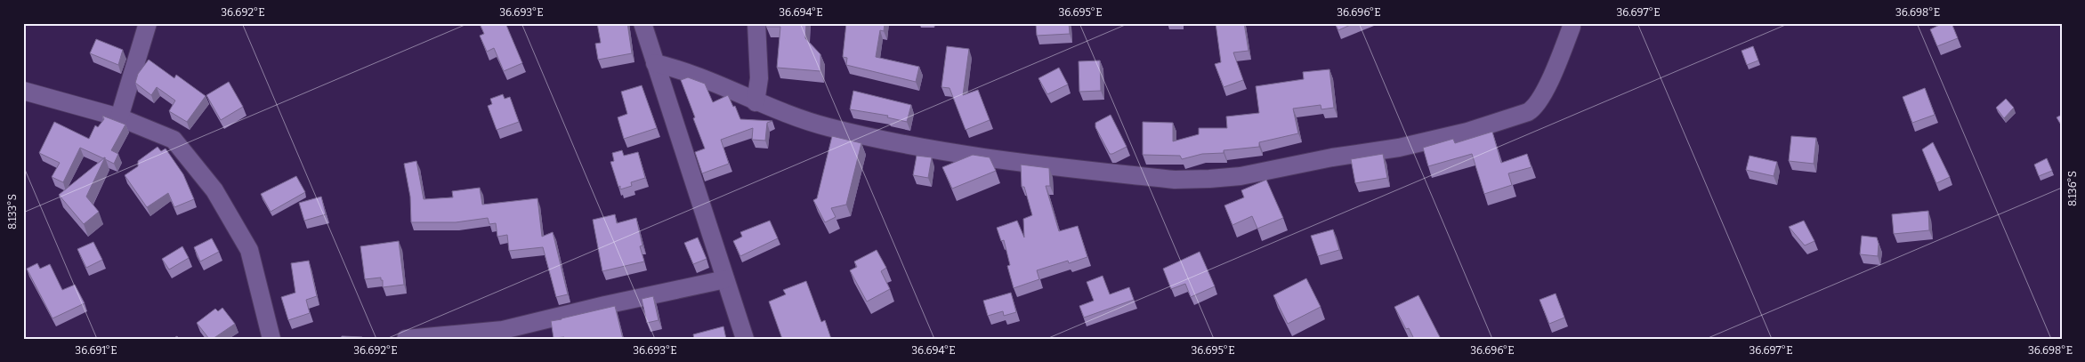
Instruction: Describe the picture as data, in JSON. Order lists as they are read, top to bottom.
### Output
{
  "coordinates": [
    "36.692°E",
    "36.693°E",
    "36.694°E",
    "36.695°E",
    "36.696°E",
    "36.697°E",
    "36.698°E",
    "8.136°S",
    "8.133°S",
    "36.691°E"
  ]
}
